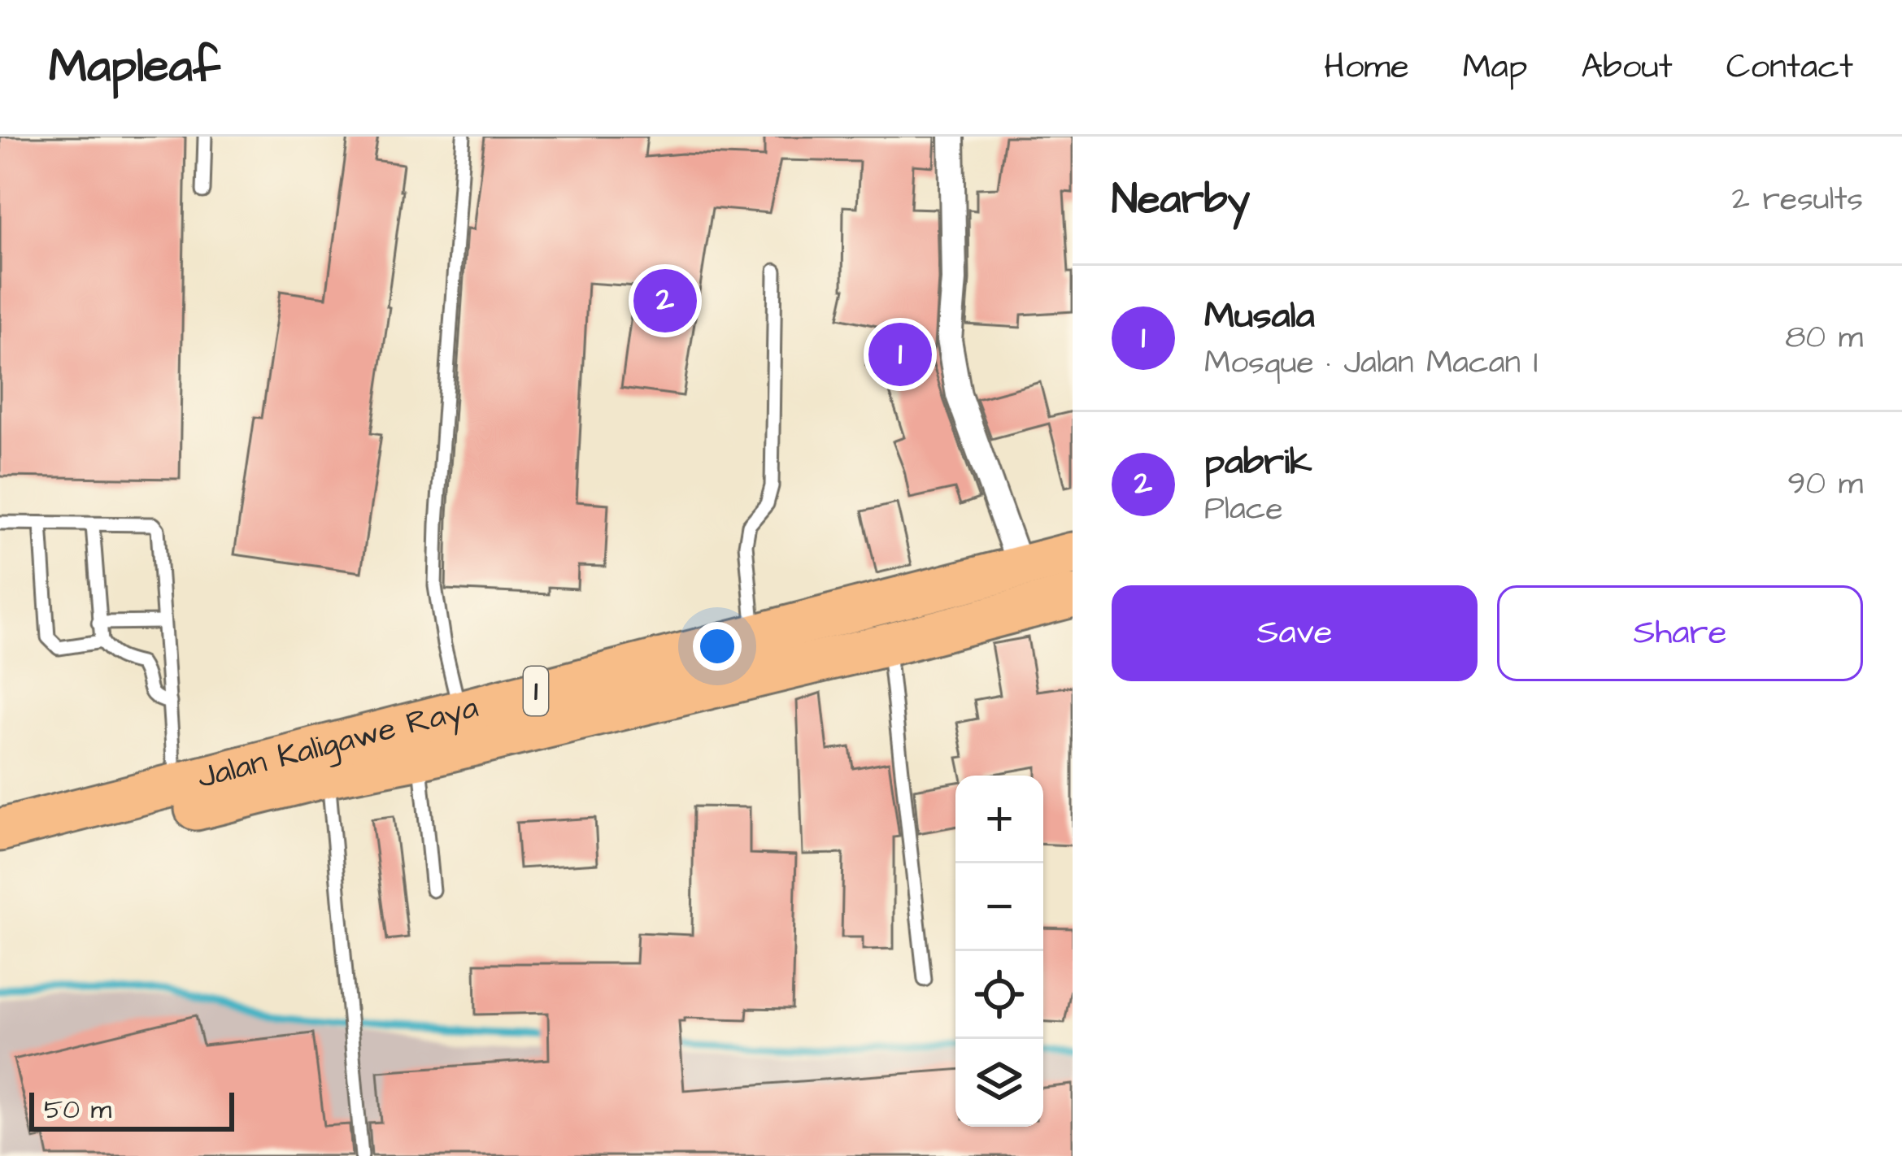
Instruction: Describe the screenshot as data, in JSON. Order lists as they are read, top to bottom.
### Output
{
  "streets": {
    "highway": ["1", "Jalan Kaligawe Raya"]
  },
  "scale_bar": "50 m",
  "page": {
    "header": "Mapleaf",
    "nav": [
      "Home",
      "Map",
      "About",
      "Contact"
    ],
    "heading": ["Nearby", "2 results"],
    "list": [
      {
        "mark": "1",
        "name": "Musala",
        "note": "Mosque · Jalan Macan I",
        "value": "80 m"
      },
      {
        "mark": "2",
        "name": "pabrik",
        "note": "Place",
        "value": "90 m"
      }
    ],
    "pins": ["2", "1"],
    "buttons": ["Save", "Share"],
    "map_buttons": ["+", "−"],
    "scale": "50 m"
  }
}
